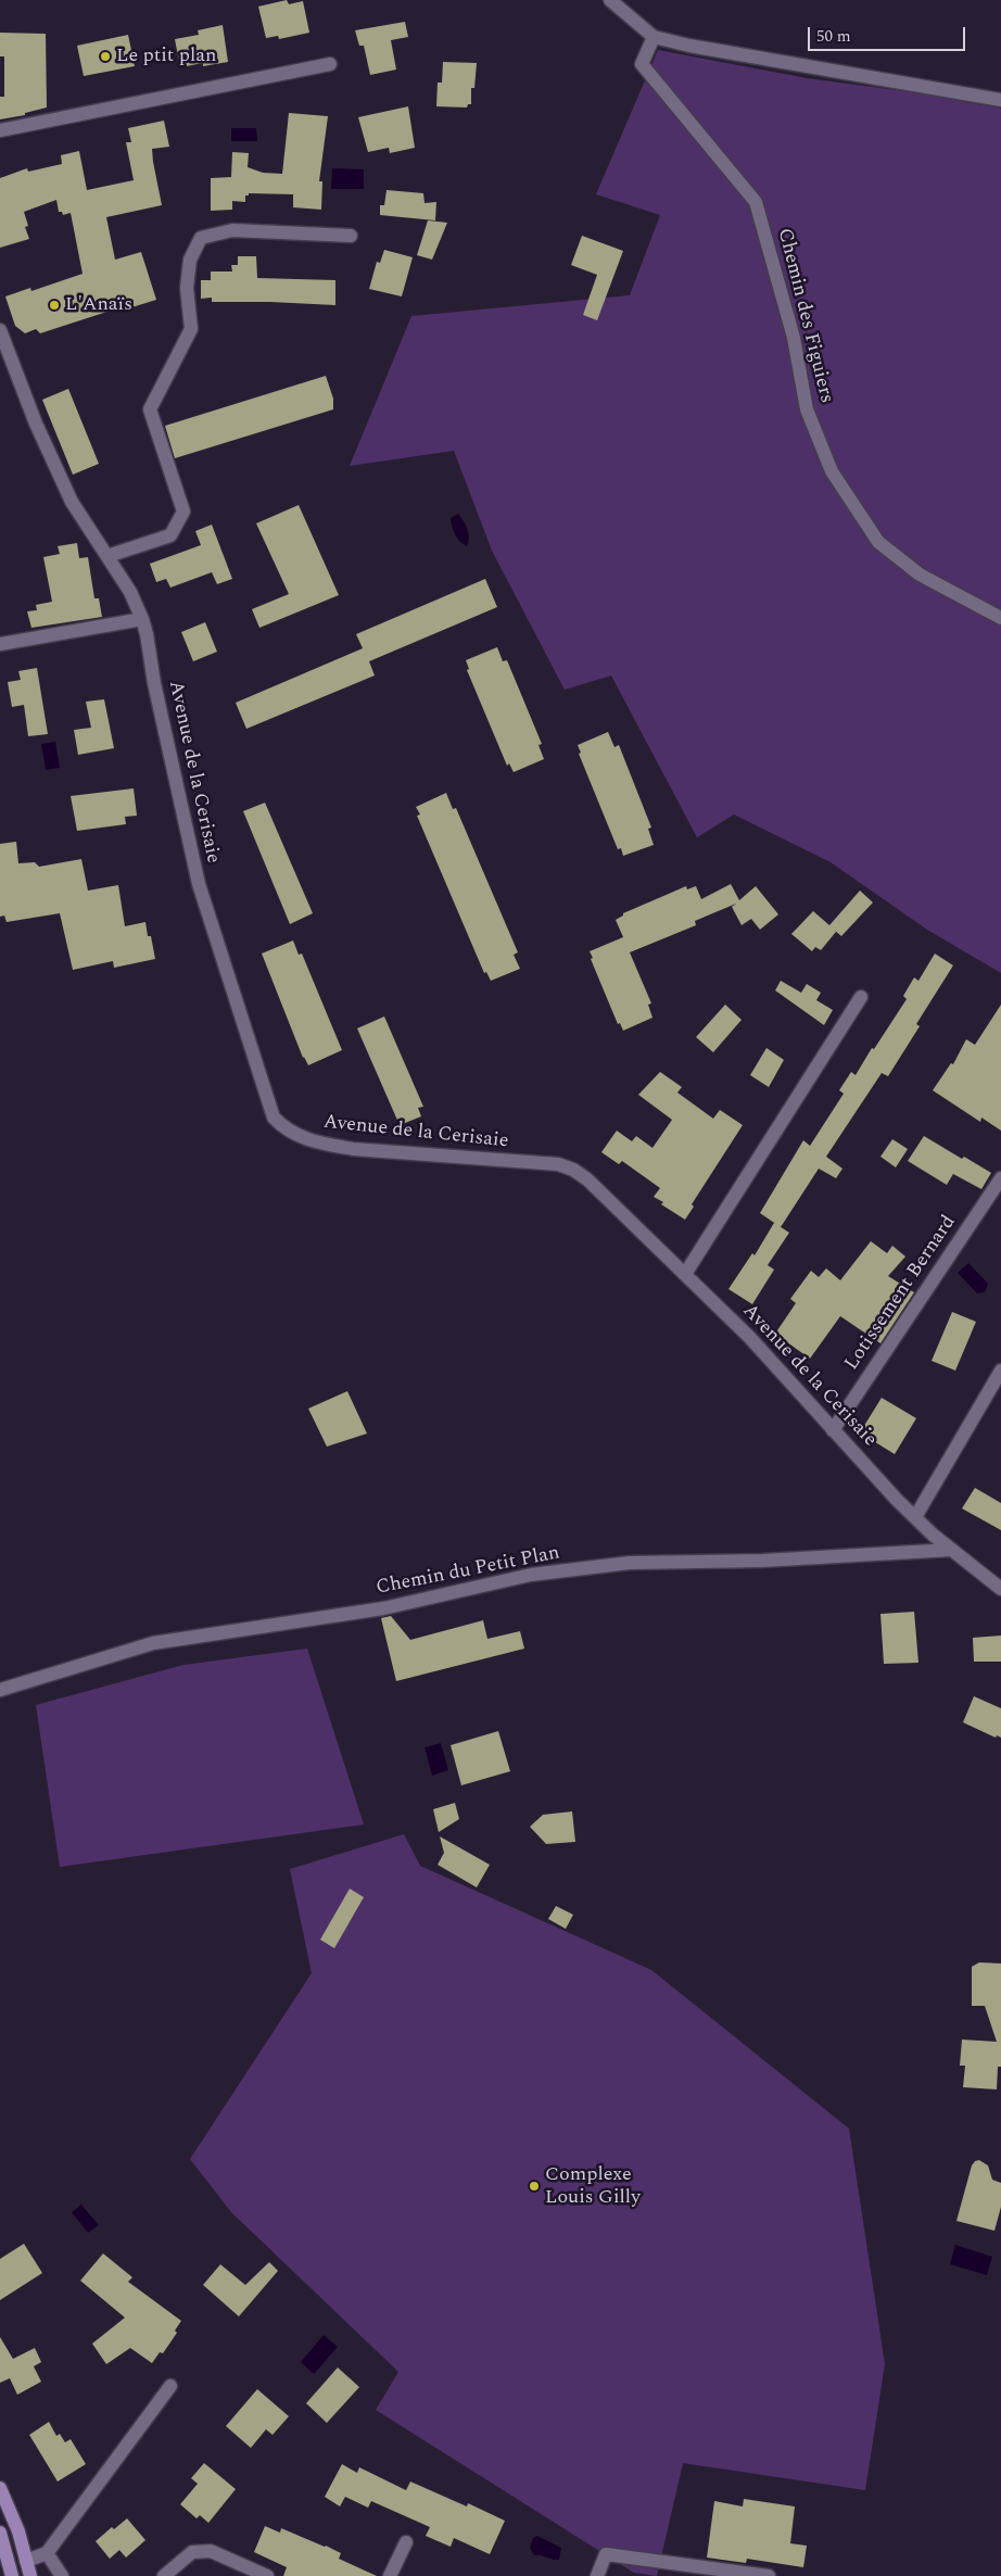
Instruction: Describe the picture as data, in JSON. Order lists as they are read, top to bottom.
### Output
{
  "streets": {
    "street": [
      "Chemin des Figuiers",
      "Avenue de la Cerisaie",
      "Lotissement Bernard",
      "Chemin du Petit Plan"
    ]
  },
  "crossings": [
    ["Avenue de la Cerisaie", "Lotissement Bernard"],
    ["Avenue de la Cerisaie", "Chemin du Petit Plan"]
  ],
  "places": ["Le ptit plan", "L'Anaïs", "Complexe Louis Gilly"],
  "scale_bar": "50 m"
}
